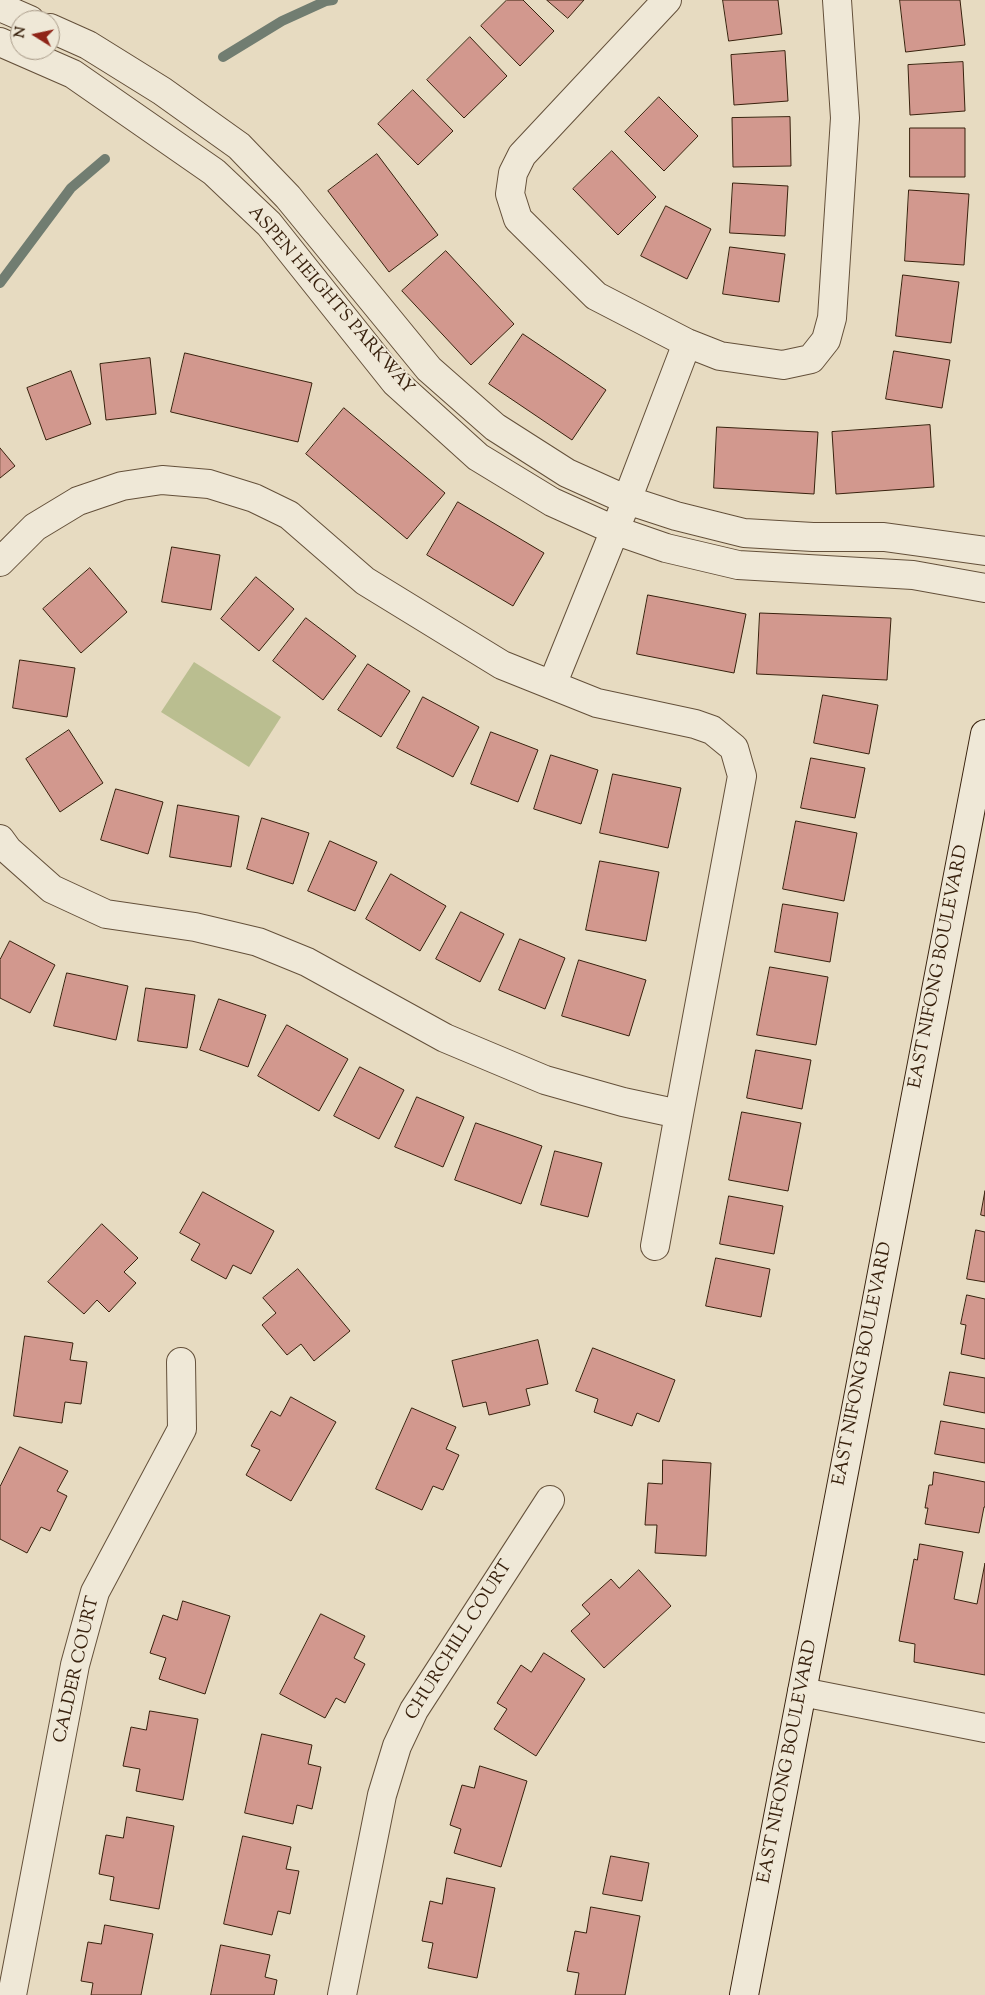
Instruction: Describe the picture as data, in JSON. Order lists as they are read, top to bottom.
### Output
{
  "streets": {
    "street": [
      "ASPEN HEIGHTS PARKWAY",
      "EAST NIFONG BOULEVARD",
      "CHURCHILL COURT",
      "CALDER COURT"
    ]
  },
  "north": "left"
}
